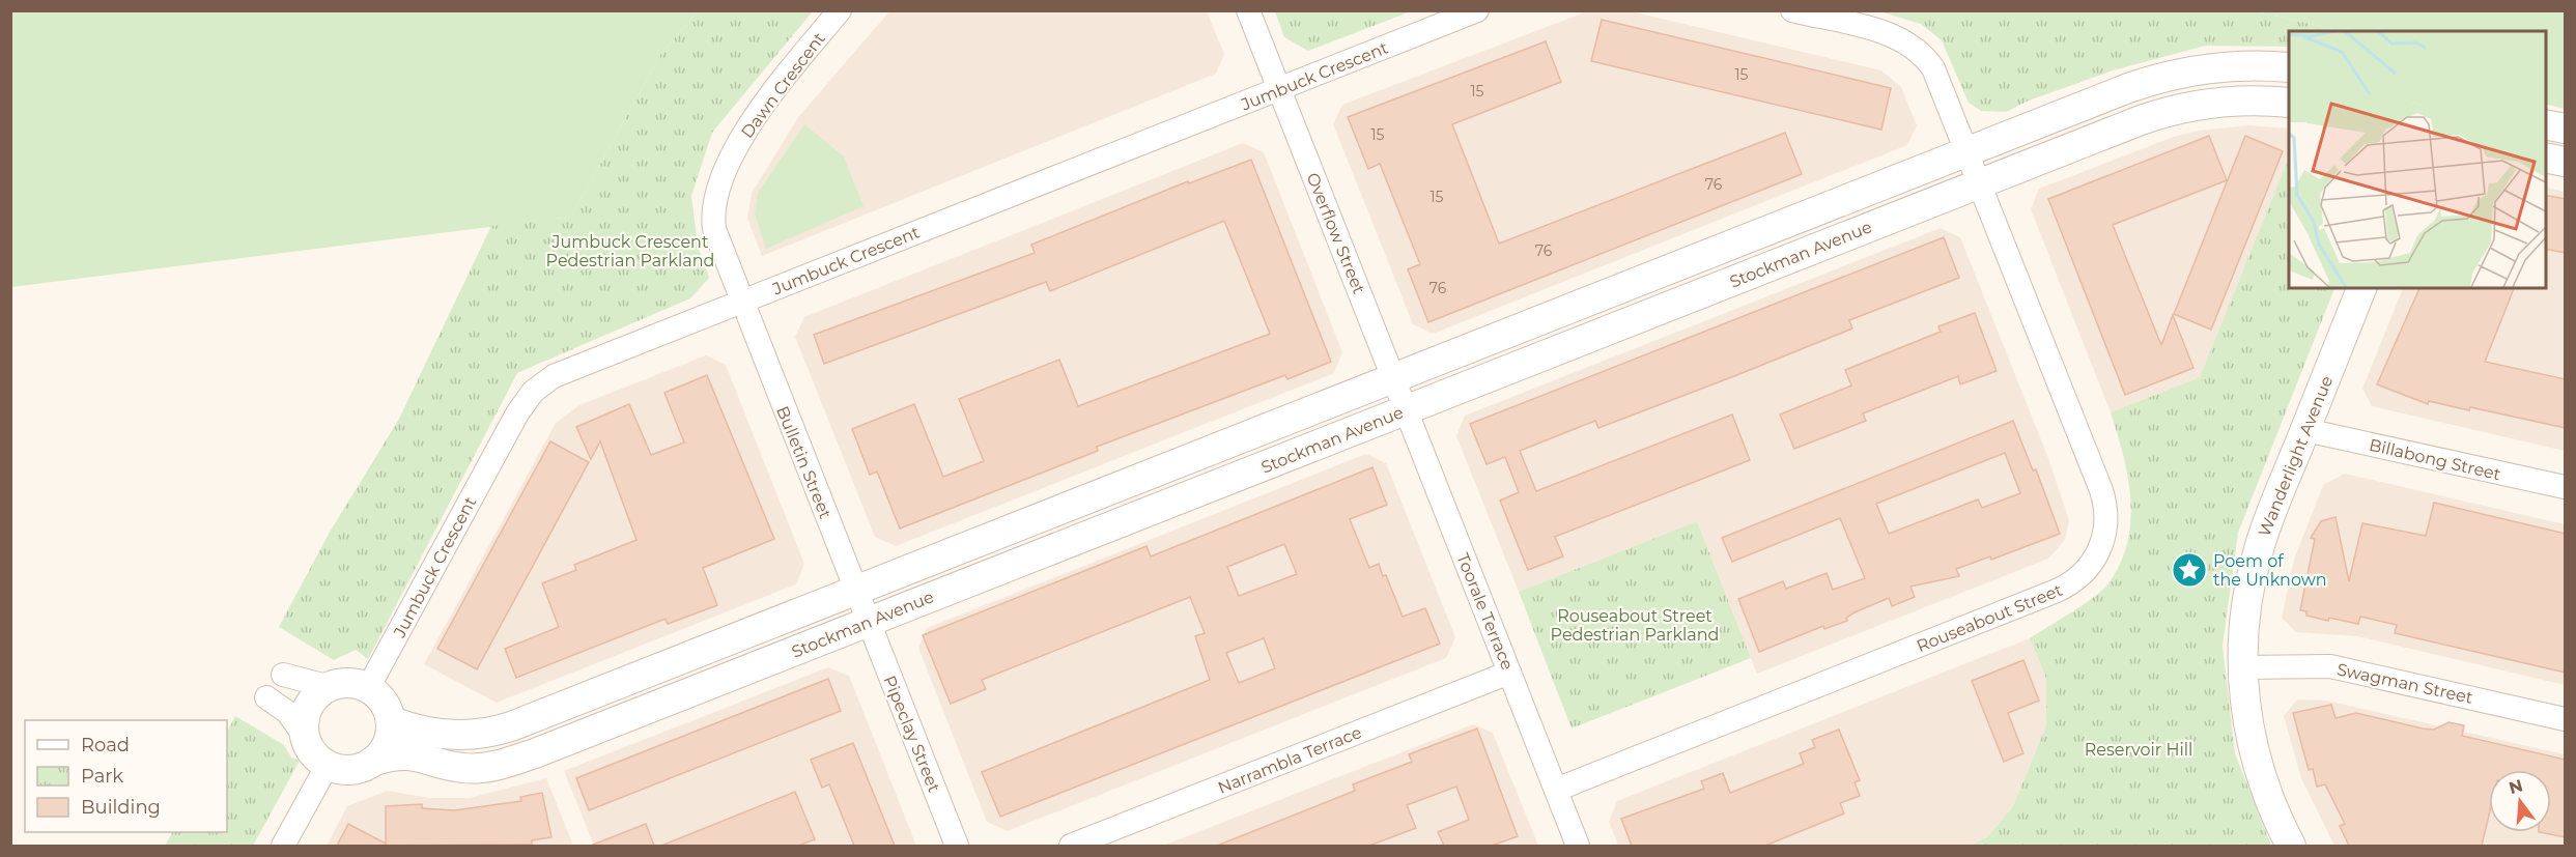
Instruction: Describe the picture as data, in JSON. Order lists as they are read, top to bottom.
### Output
{
  "streets": {
    "street": [
      "Jumbuck Crescent",
      "Dawn Crescent",
      "Overflow Street",
      "Stockman Avenue",
      "Wanderlight Avenue",
      "Billabong Street",
      "Bulletin Street",
      "Toorale Terrace",
      "Rouseabout Street",
      "Swagman Street",
      "Pipeclay Street",
      "Narrambla Terrace"
    ]
  },
  "crossings": [
    ["Jumbuck Crescent", "Dawn Crescent"],
    ["Jumbuck Crescent", "Overflow Street"],
    ["Jumbuck Crescent", "Stockman Avenue"],
    ["Jumbuck Crescent", "Bulletin Street"],
    ["Dawn Crescent", "Bulletin Street"],
    ["Overflow Street", "Stockman Avenue"],
    ["Overflow Street", "Toorale Terrace"],
    ["Stockman Avenue", "Bulletin Street"],
    ["Stockman Avenue", "Toorale Terrace"],
    ["Stockman Avenue", "Rouseabout Street"],
    ["Stockman Avenue", "Pipeclay Street"],
    ["Wanderlight Avenue", "Billabong Street"],
    ["Wanderlight Avenue", "Swagman Street"],
    ["Bulletin Street", "Pipeclay Street"],
    ["Toorale Terrace", "Rouseabout Street"],
    ["Toorale Terrace", "Narrambla Terrace"]
  ],
  "parks": ["Jumbuck Crescent Pedestrian Parkland", "Rouseabout Street Pedestrian Parkland", "Reservoir Hill"],
  "places": {
    "place": ["Poem of the Unknown"]
  },
  "house_numbers": [
    "15",
    "15",
    "15",
    "76",
    "15",
    "76",
    "76"
  ],
  "legend": ["Road", "Park", "Building"],
  "north": "top"
}
